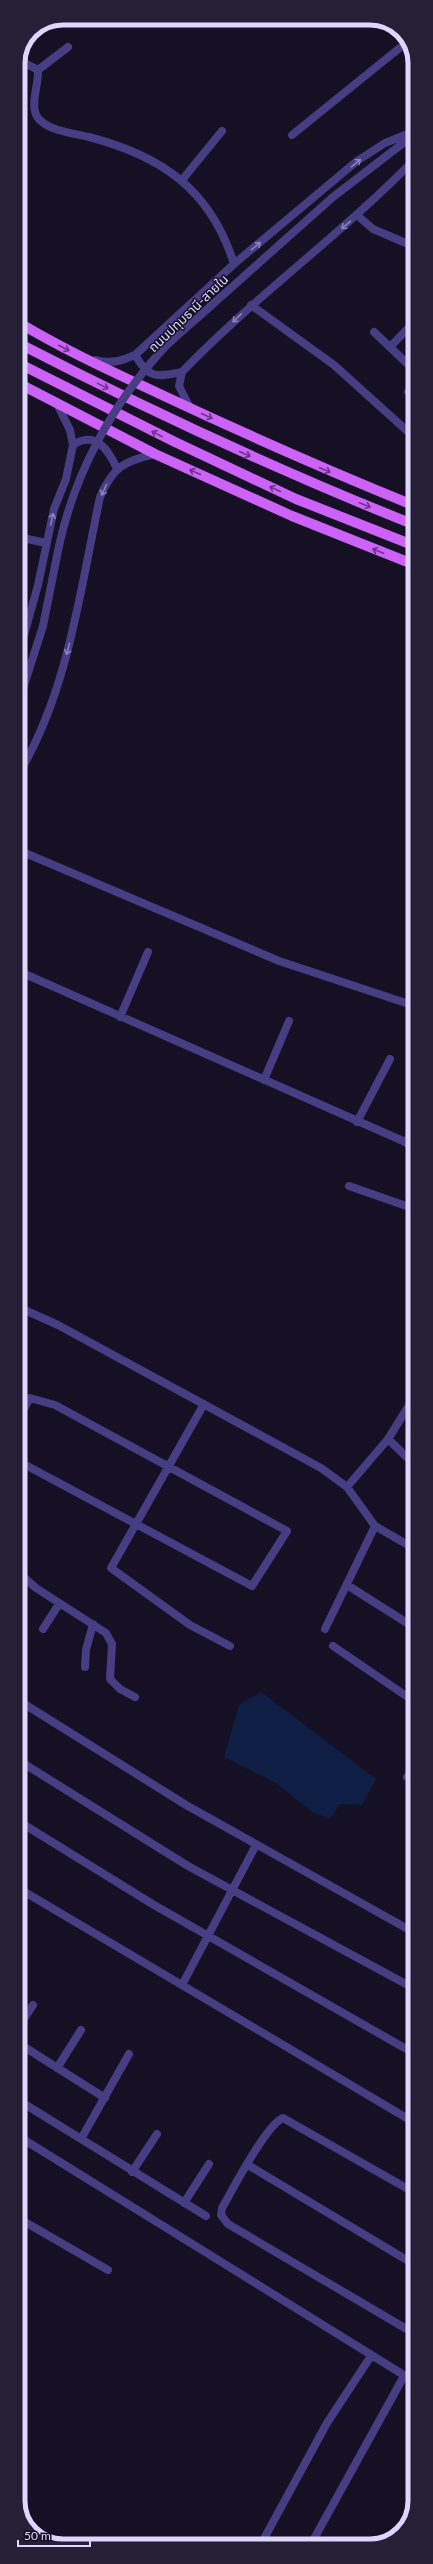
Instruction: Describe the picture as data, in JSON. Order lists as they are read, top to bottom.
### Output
{
  "streets": {
    "street": ["ถนนปทุมธานี-สายใน"]
  },
  "scale_bar": "50 m"
}
